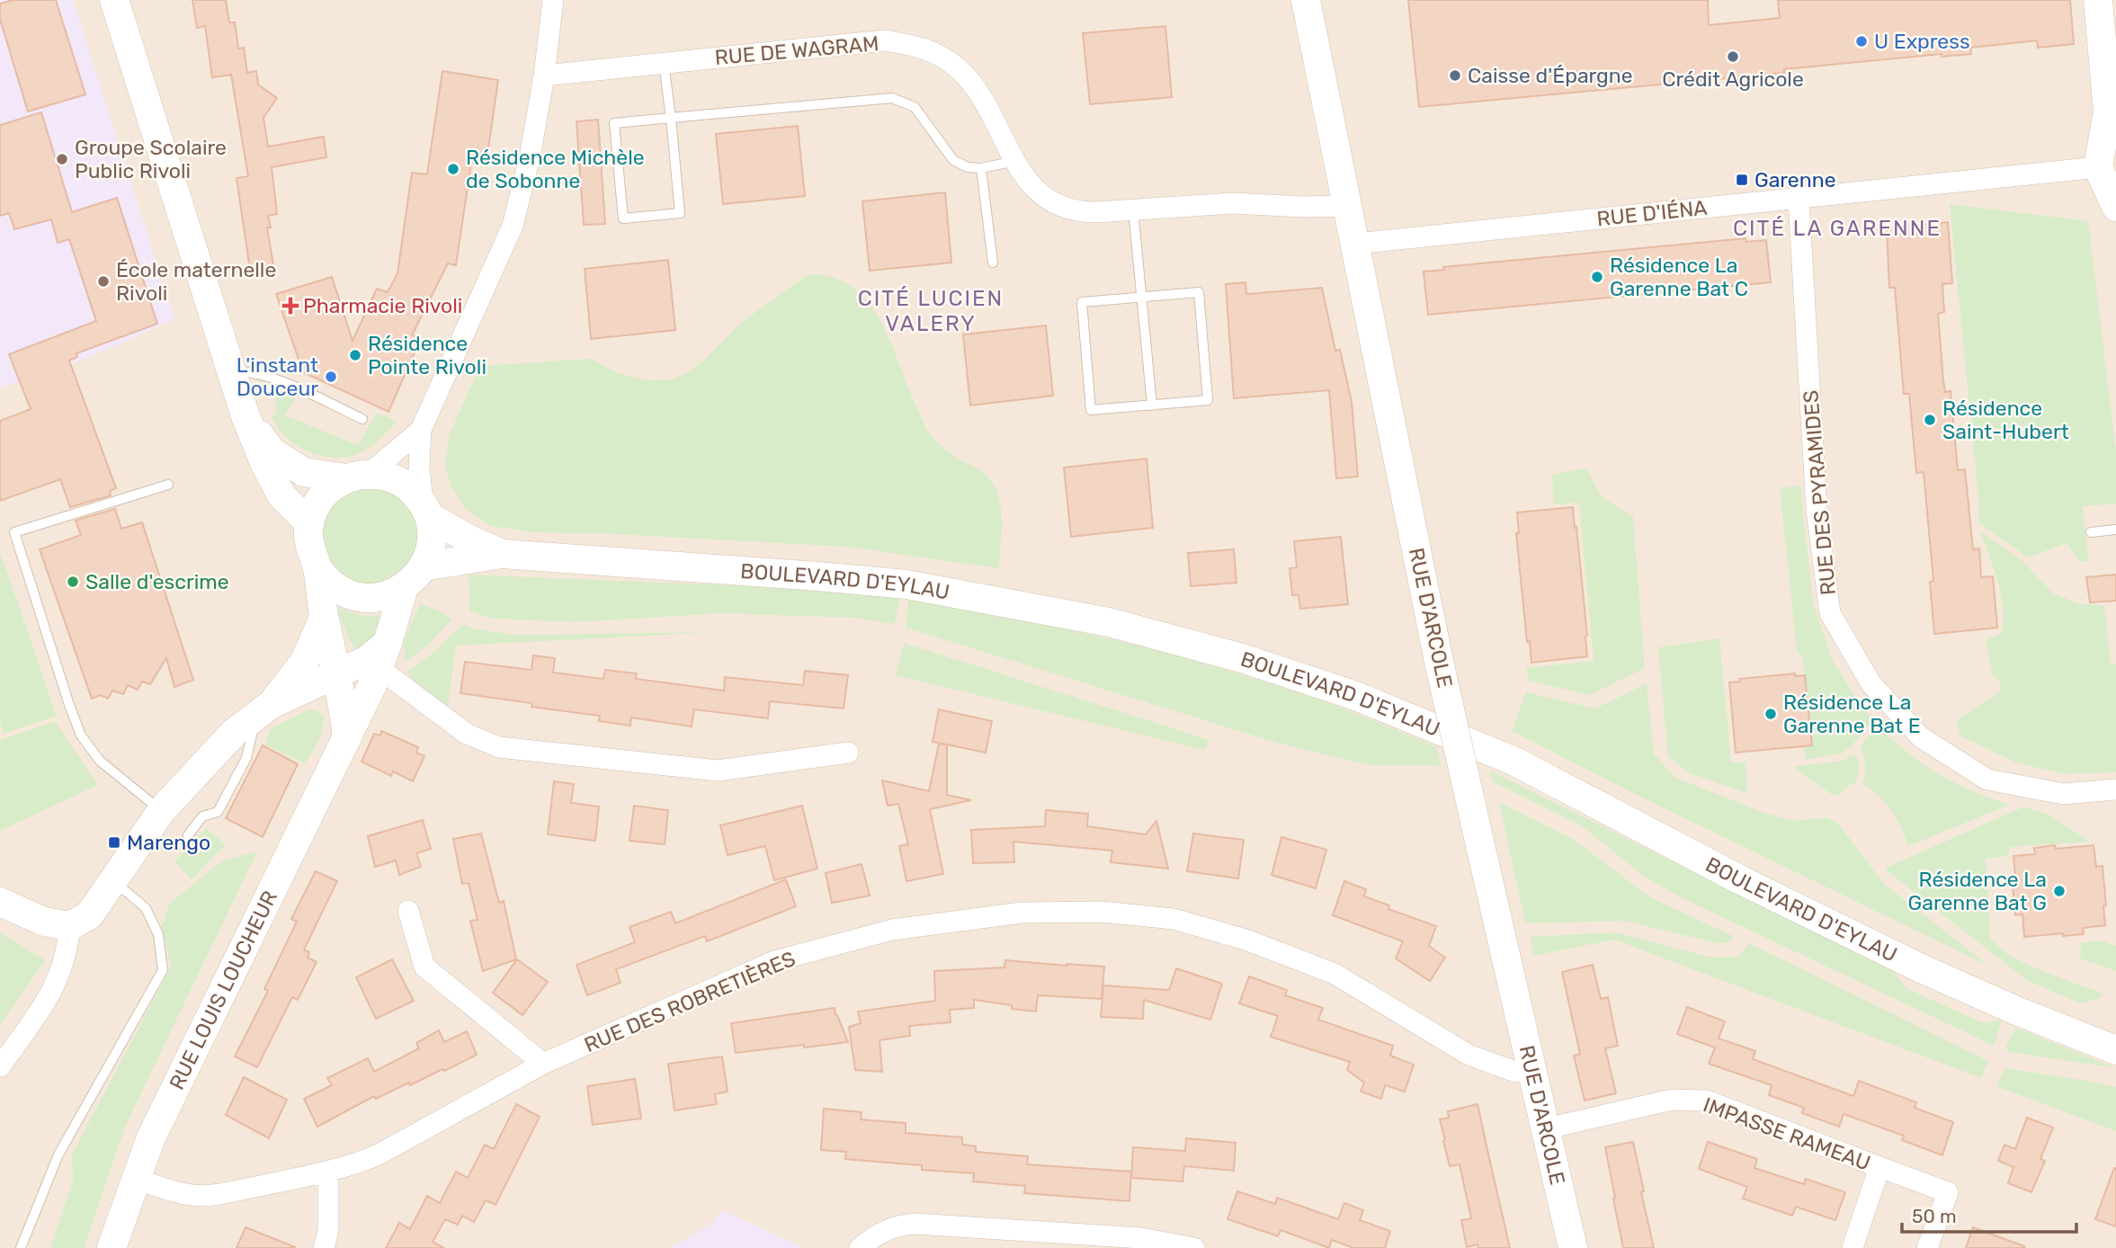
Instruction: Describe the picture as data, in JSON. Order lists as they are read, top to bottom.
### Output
{
  "streets": {
    "main road": ["BOULEVARD D'EYLAU", "RUE D'ARCOLE", "RUE LOUIS LOUCHEUR"],
    "street": [
      "RUE DE WAGRAM",
      "RUE D'IÉNA",
      "RUE DES PYRAMIDES",
      "RUE DES ROBRETIÈRES",
      "IMPASSE RAMEAU"
    ]
  },
  "crossings": [
    ["RUE DE WAGRAM", "RUE D'ARCOLE"],
    ["RUE D'IÉNA", "RUE DES PYRAMIDES"],
    ["RUE D'IÉNA", "RUE D'ARCOLE"],
    ["BOULEVARD D'EYLAU", "RUE LOUIS LOUCHEUR"],
    ["RUE D'ARCOLE", "RUE DES ROBRETIÈRES"],
    ["RUE D'ARCOLE", "IMPASSE RAMEAU"],
    ["RUE LOUIS LOUCHEUR", "RUE DES ROBRETIÈRES"]
  ],
  "districts": ["CITÉ LA GARENNE", "CITÉ LUCIEN VALERY"],
  "places": {
    "other": [
      "U Express",
      "Crédit Agricole",
      "Caisse d'Épargne",
      "Groupe Scolaire Public Rivoli",
      "Résidence Michèle de Sobonne",
      "Résidence La Garenne Bat C",
      "École maternelle Rivoli",
      "Résidence Pointe Rivoli",
      "L'instant Douceur",
      "Résidence Saint-Hubert",
      "Salle d'escrime",
      "Résidence La Garenne Bat E",
      "Résidence La Garenne Bat G"
    ],
    "transit": ["Garenne", "Marengo"],
    "health": ["Pharmacie Rivoli"]
  },
  "scale_bar": "50 m"
}
